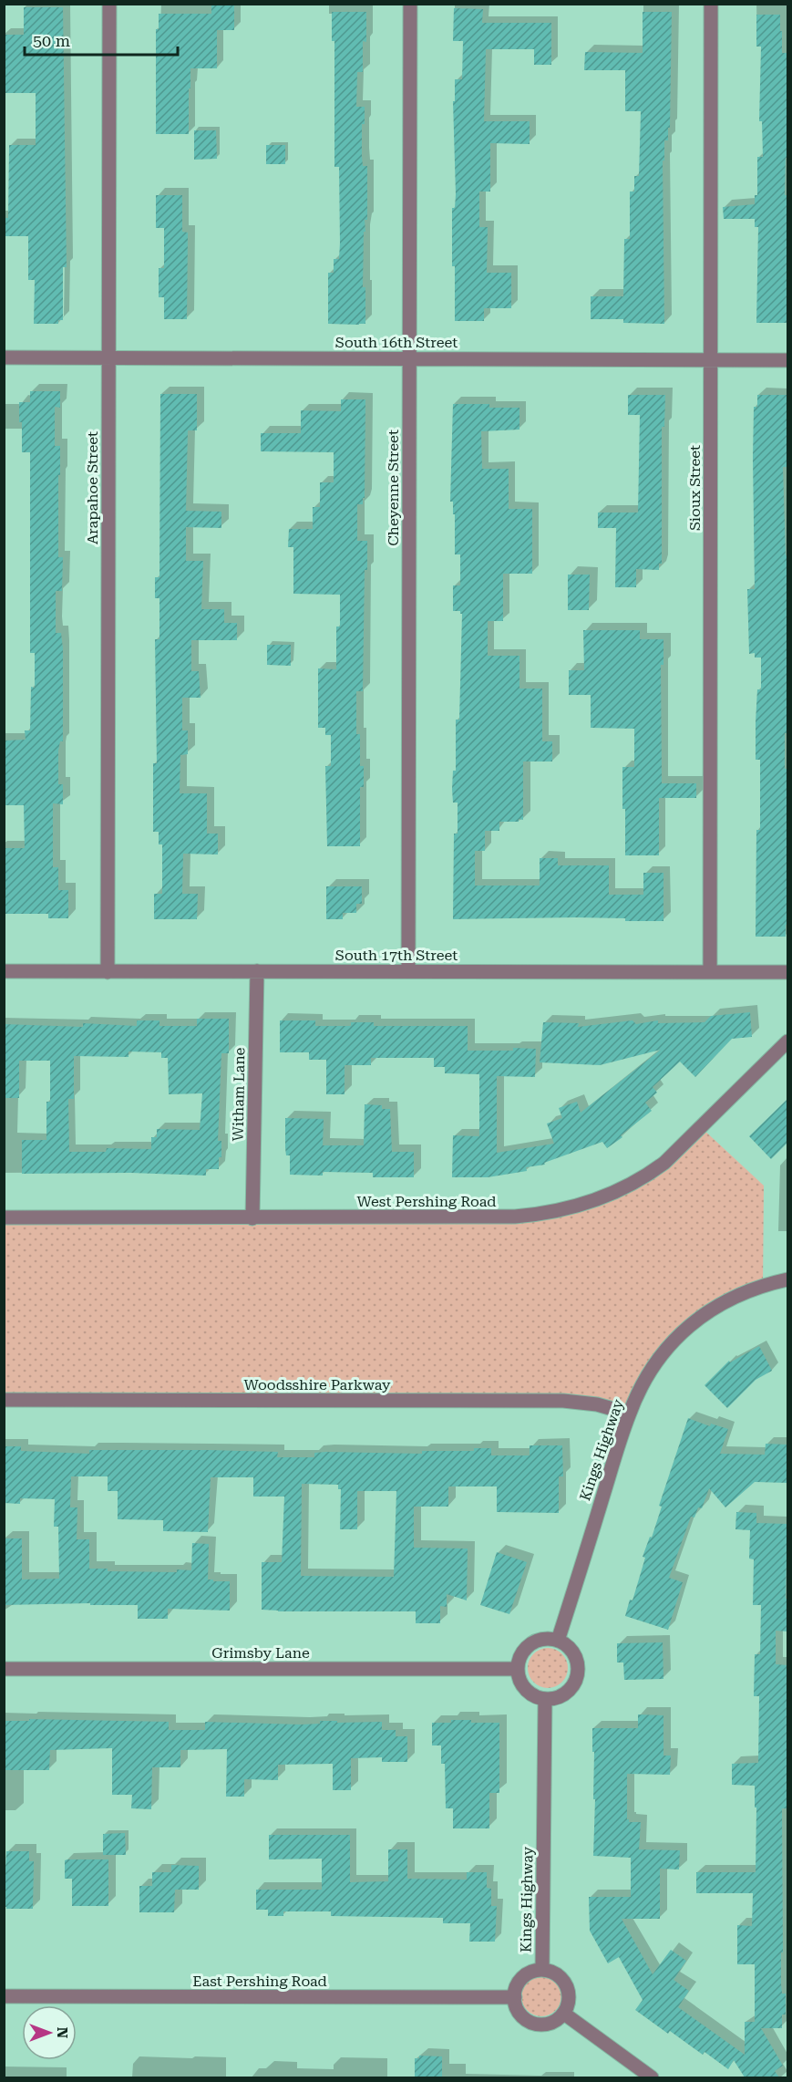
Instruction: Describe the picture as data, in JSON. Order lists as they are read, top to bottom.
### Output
{
  "streets": {
    "street": [
      "South 16th Street",
      "Arapahoe Street",
      "Cheyenne Street",
      "Sioux Street",
      "South 17th Street",
      "Witham Lane",
      "West Pershing Road",
      "Woodsshire Parkway",
      "Kings Highway",
      "Grimsby Lane",
      "East Pershing Road"
    ]
  },
  "crossings": [
    ["South 16th Street", "Arapahoe Street"],
    ["South 16th Street", "Cheyenne Street"],
    ["South 16th Street", "Sioux Street"],
    ["Arapahoe Street", "South 17th Street"],
    ["Cheyenne Street", "South 17th Street"],
    ["Sioux Street", "South 17th Street"],
    ["South 17th Street", "Witham Lane"],
    ["Witham Lane", "West Pershing Road"],
    ["Woodsshire Parkway", "Kings Highway"],
    ["Kings Highway", "Grimsby Lane"],
    ["Kings Highway", "East Pershing Road"]
  ],
  "scale_bar": "50 m",
  "north": "right"
}
